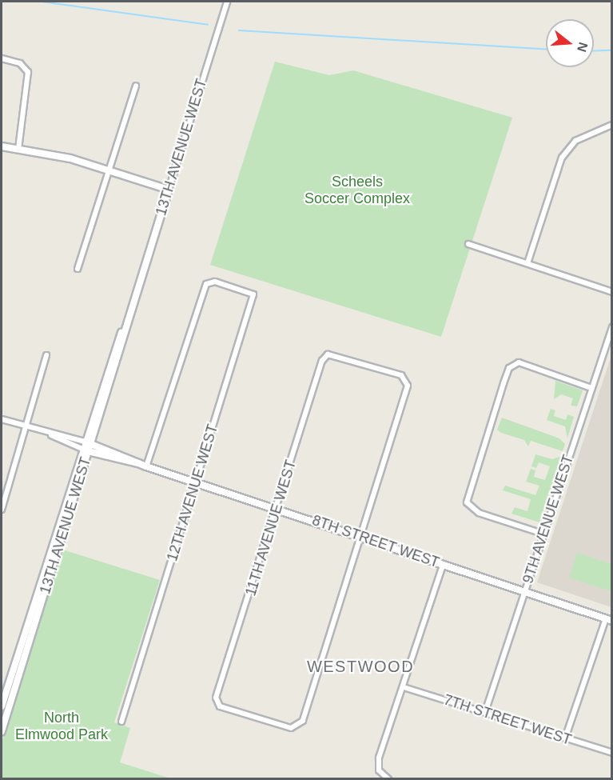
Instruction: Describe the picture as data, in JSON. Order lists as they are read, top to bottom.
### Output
{
  "streets": {
    "street": [
      "13TH AVENUE WEST",
      "12TH AVENUE WEST",
      "9TH AVENUE WEST",
      "11TH AVENUE WEST",
      "8TH STREET WEST",
      "7TH STREET WEST"
    ]
  },
  "crossings": [
    ["13TH AVENUE WEST", "8TH STREET WEST"],
    ["12TH AVENUE WEST", "8TH STREET WEST"],
    ["9TH AVENUE WEST", "8TH STREET WEST"],
    ["9TH AVENUE WEST", "7TH STREET WEST"],
    ["11TH AVENUE WEST", "8TH STREET WEST"]
  ],
  "districts": ["WESTWOOD"],
  "parks": ["Scheels Soccer Complex", "North Elmwood Park"],
  "north": "right"
}
